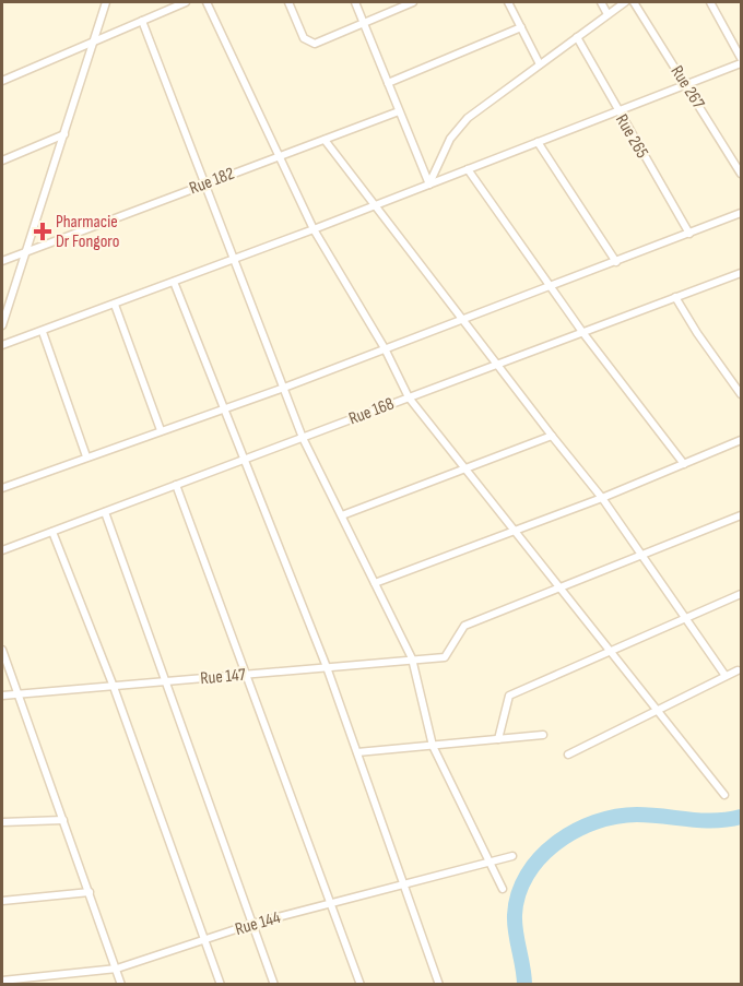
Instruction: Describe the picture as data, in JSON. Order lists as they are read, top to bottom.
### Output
{
  "streets": {
    "street": [
      "Rue 267",
      "Rue 265",
      "Rue 182",
      "Rue 168",
      "Rue 147",
      "Rue 144"
    ]
  },
  "places": {
    "health": ["Pharmacie Dr Fongoro"]
  }
}
